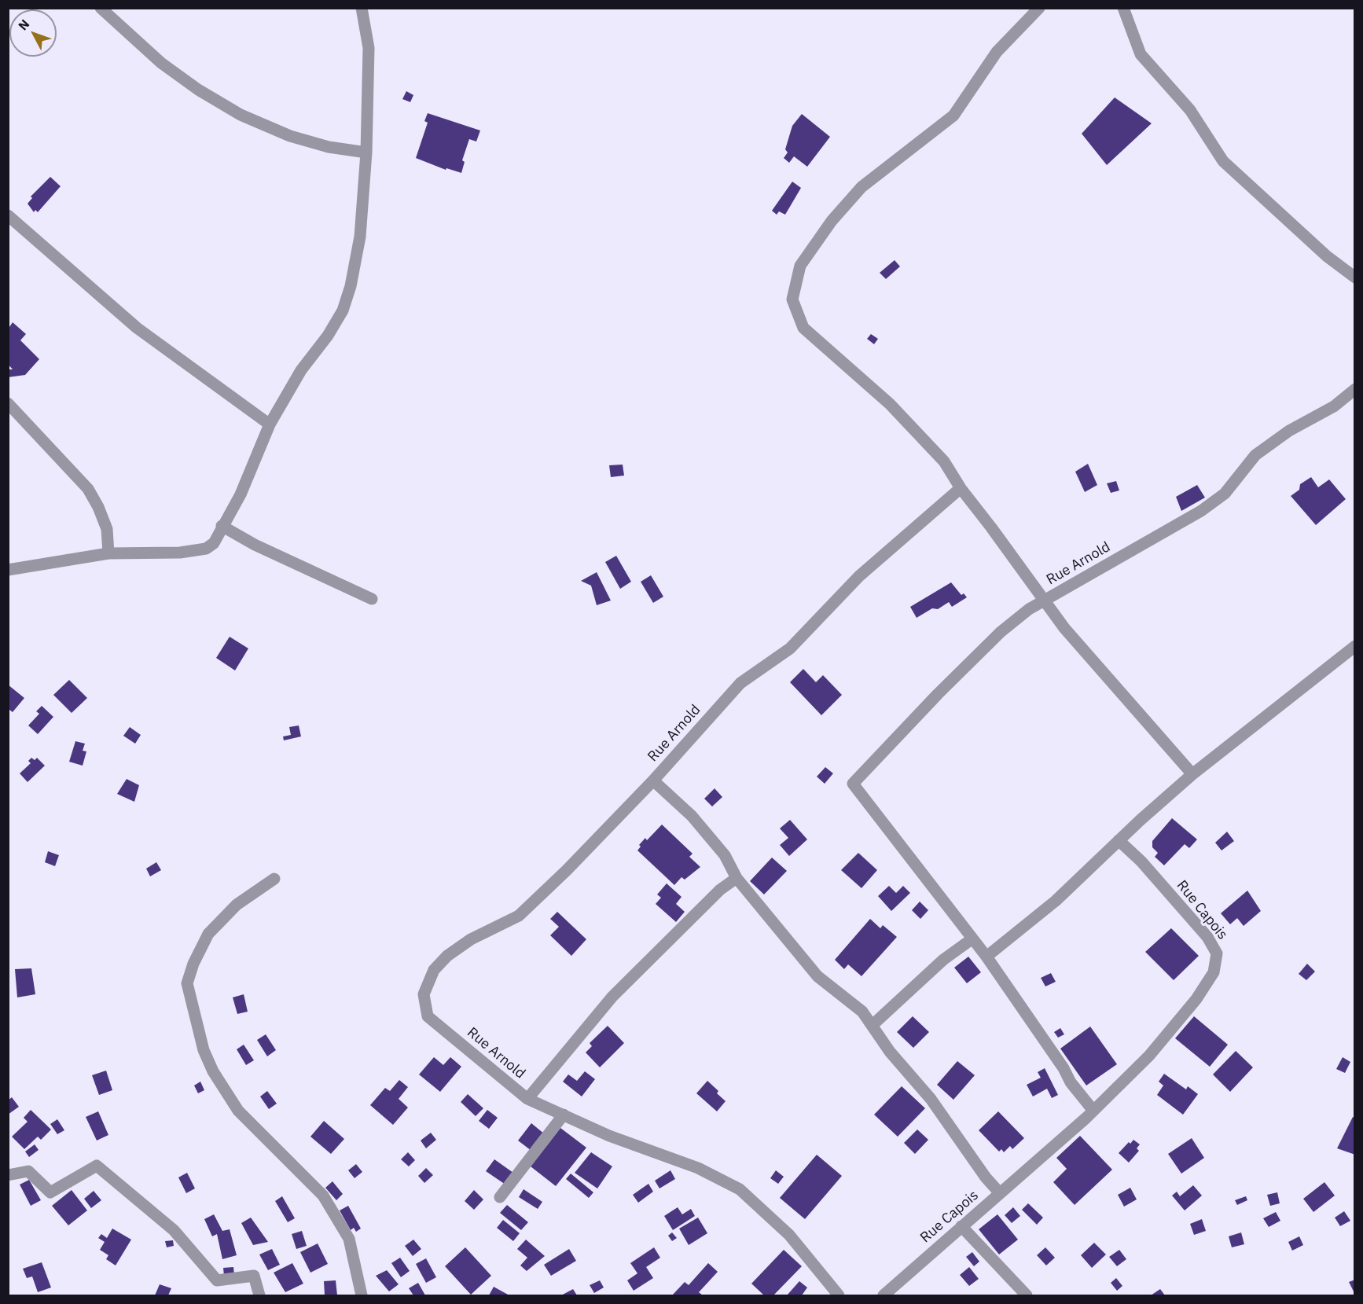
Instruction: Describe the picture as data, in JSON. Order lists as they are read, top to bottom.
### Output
{
  "streets": {
    "street": ["Rue Arnold", "Rue Capois"]
  },
  "north": "top left"
}
